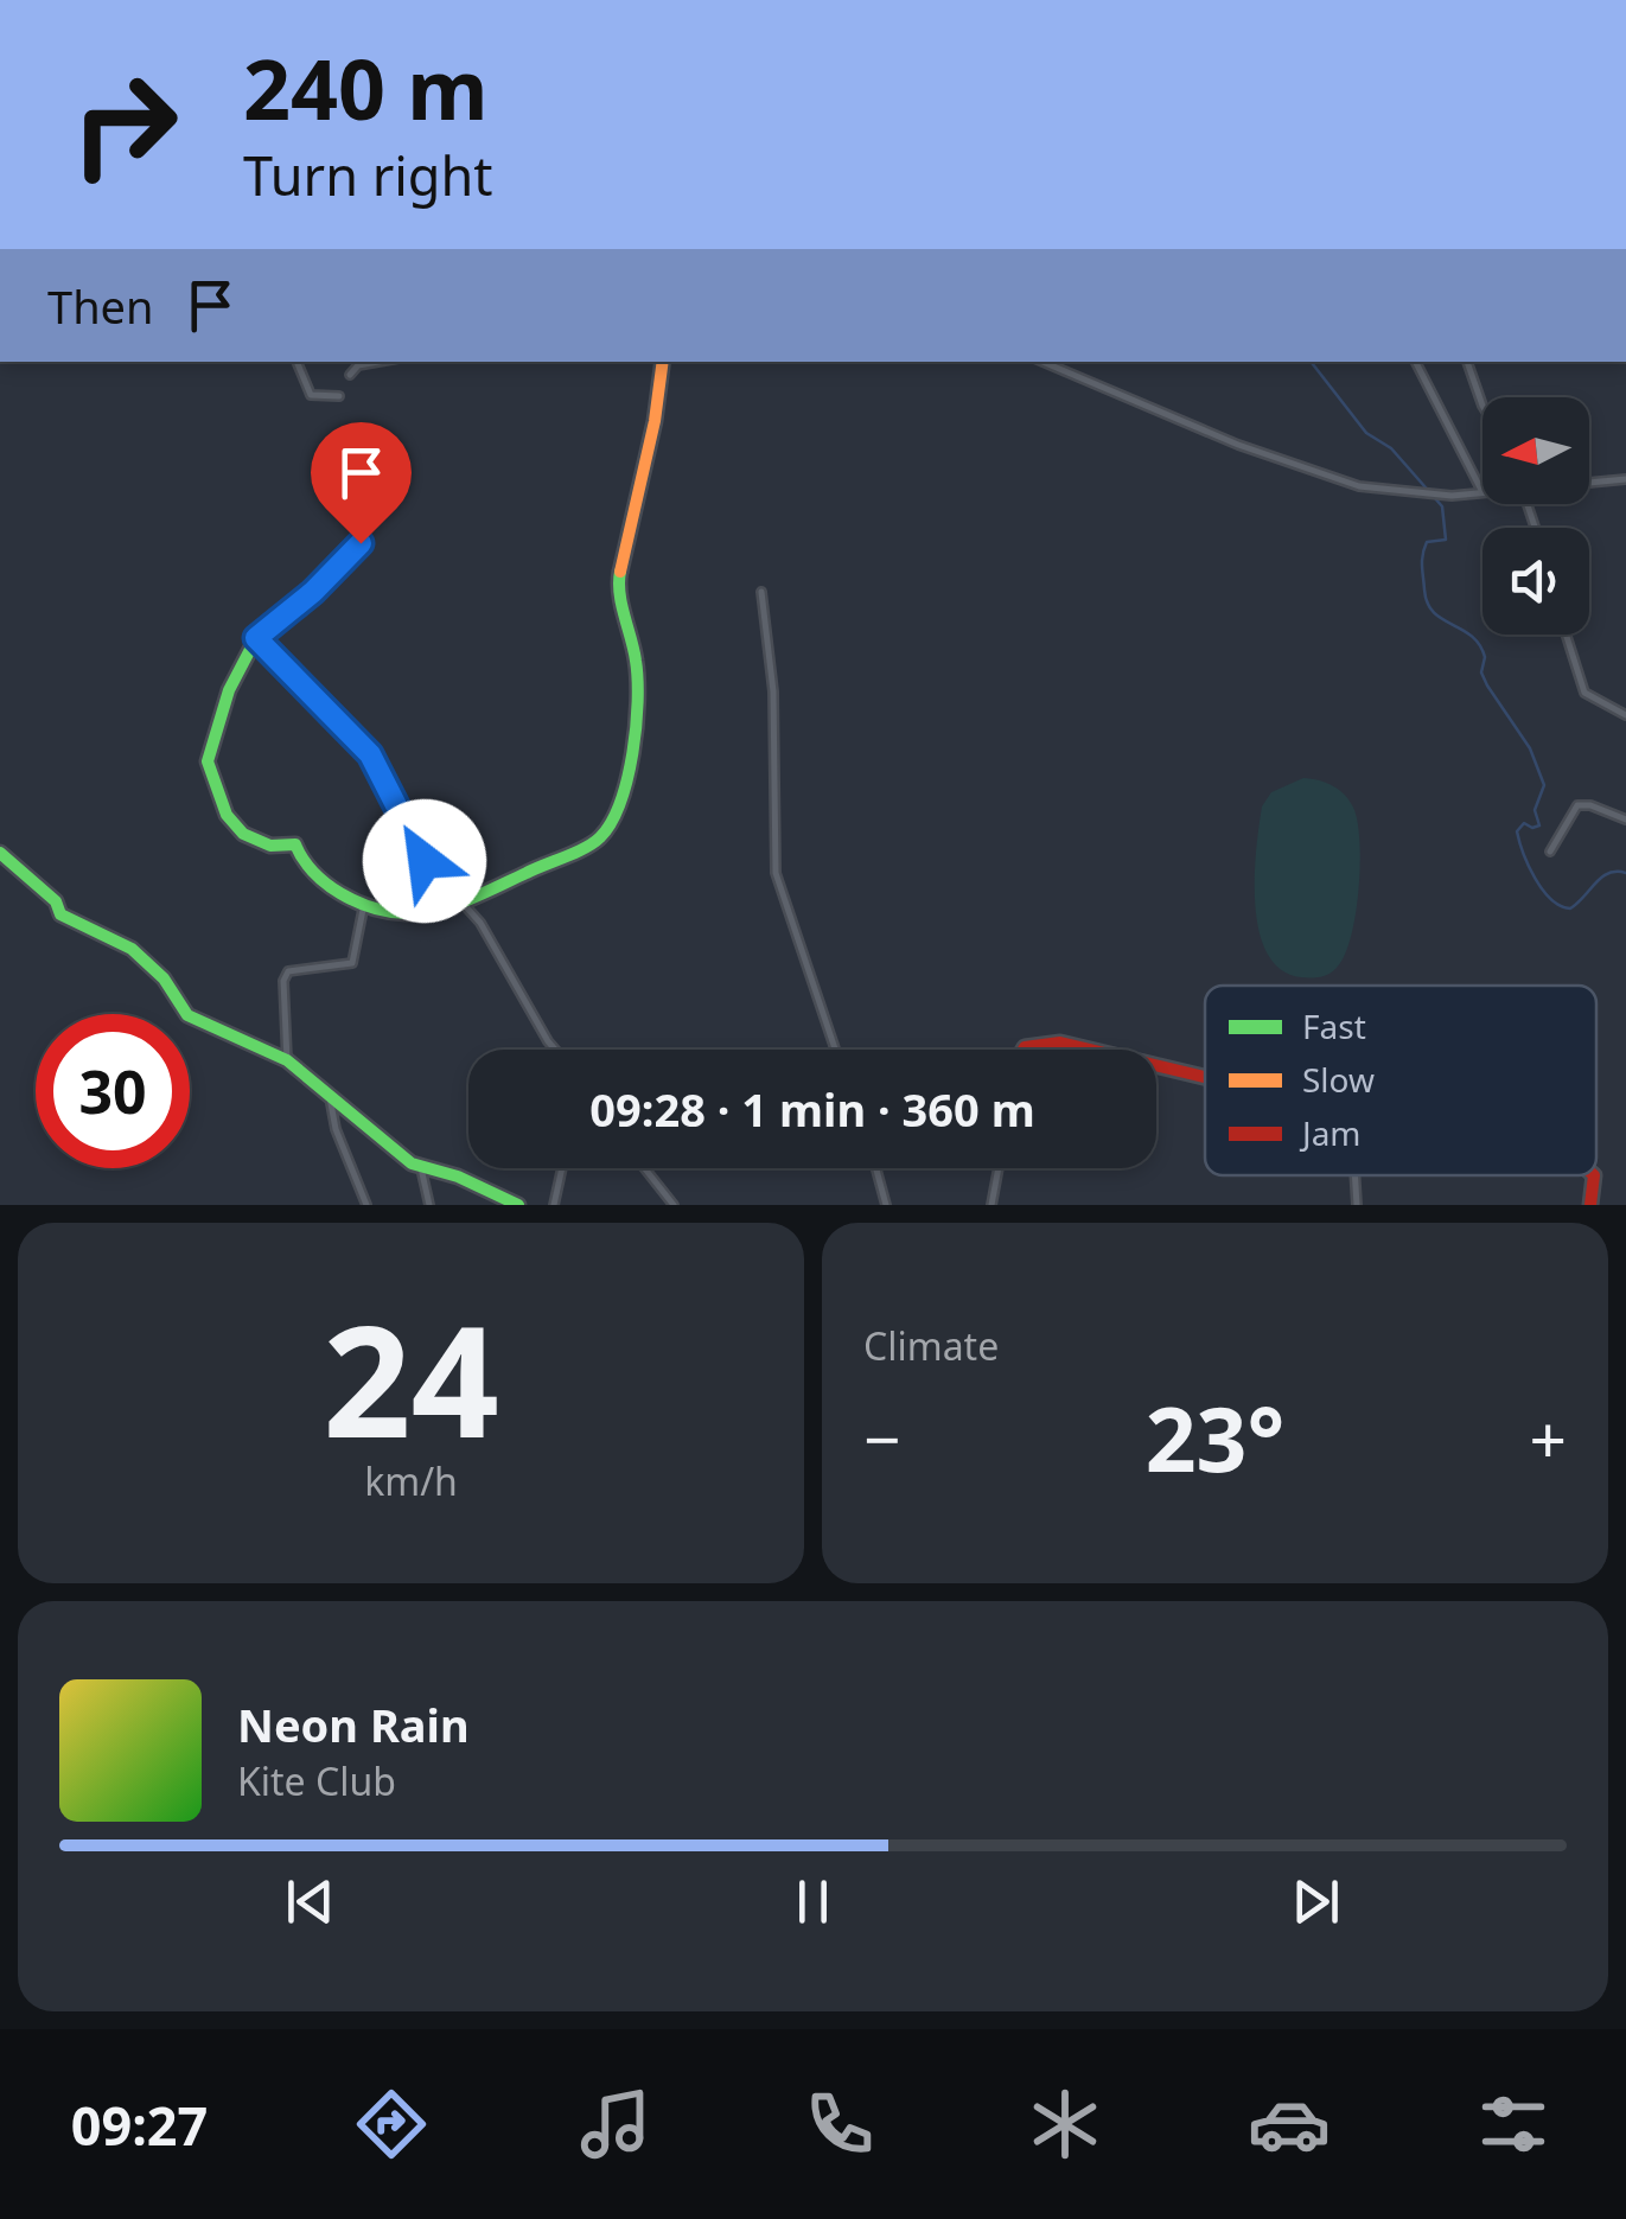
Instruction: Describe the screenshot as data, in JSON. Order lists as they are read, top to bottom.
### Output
{
  "legend": ["Fast", "Slow", "Jam"],
  "north": "left",
  "page": {
    "turn": ["240 m", "Turn right"],
    "then": "Then",
    "limit": "30",
    "trip": "09:28 · 1 min · 360 m",
    "tile": [
      ["24", "km/h"],
      "Climate"
    ],
    "heat": ["−", "23°", "+"],
    "song": ["Neon Rain", "Kite Club"],
    "tabs": "09:27"
  }
}
